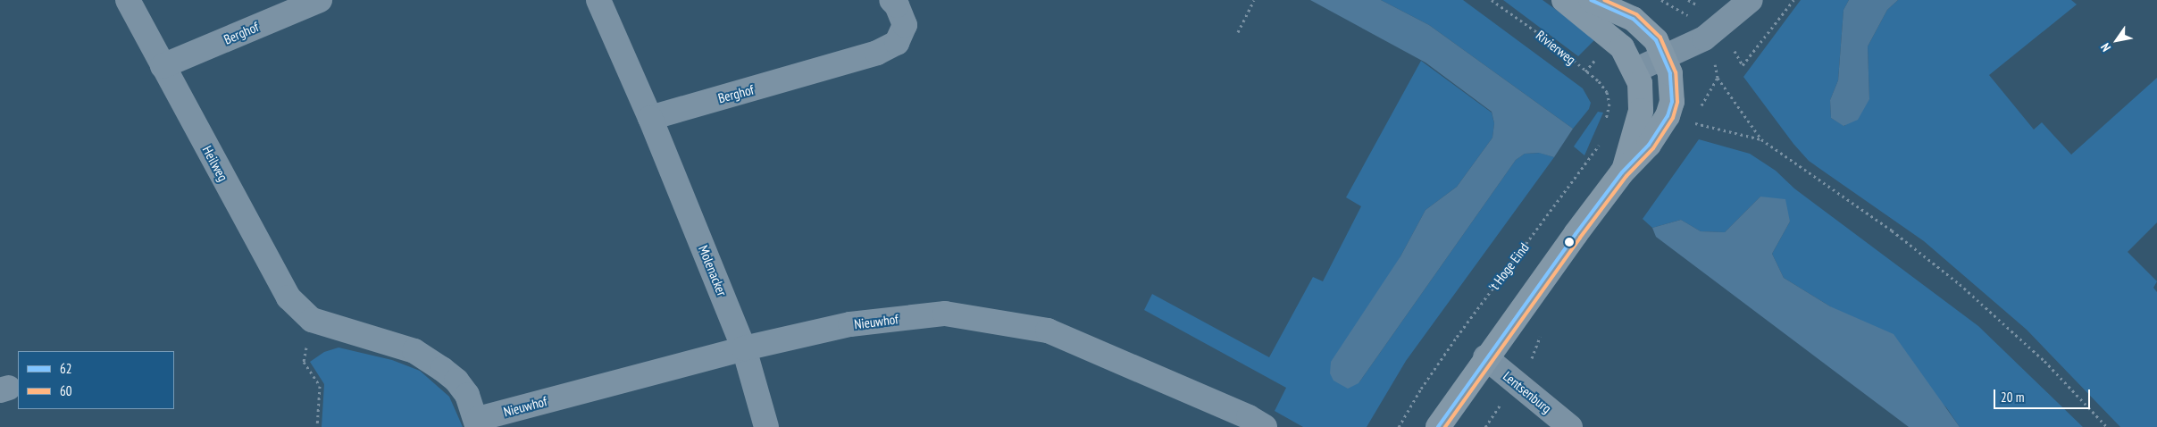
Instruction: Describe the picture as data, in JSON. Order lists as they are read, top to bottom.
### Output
{
  "streets": {
    "street": [
      "Berghof",
      "Heilweg",
      "Molenacker",
      "Nieuwhof",
      "Lentsenburg"
    ],
    "path": ["Rivierweg", "'t Hoge Eind"]
  },
  "crossings": [
    ["Berghof", "Heilweg"],
    ["Berghof", "Molenacker"],
    ["Heilweg", "Nieuwhof"],
    ["Molenacker", "Nieuwhof"]
  ],
  "lines": ["transit line 62", "transit line 60"],
  "legend": ["62", "60"],
  "scale_bar": "20 m",
  "north": "bottom left"
}
